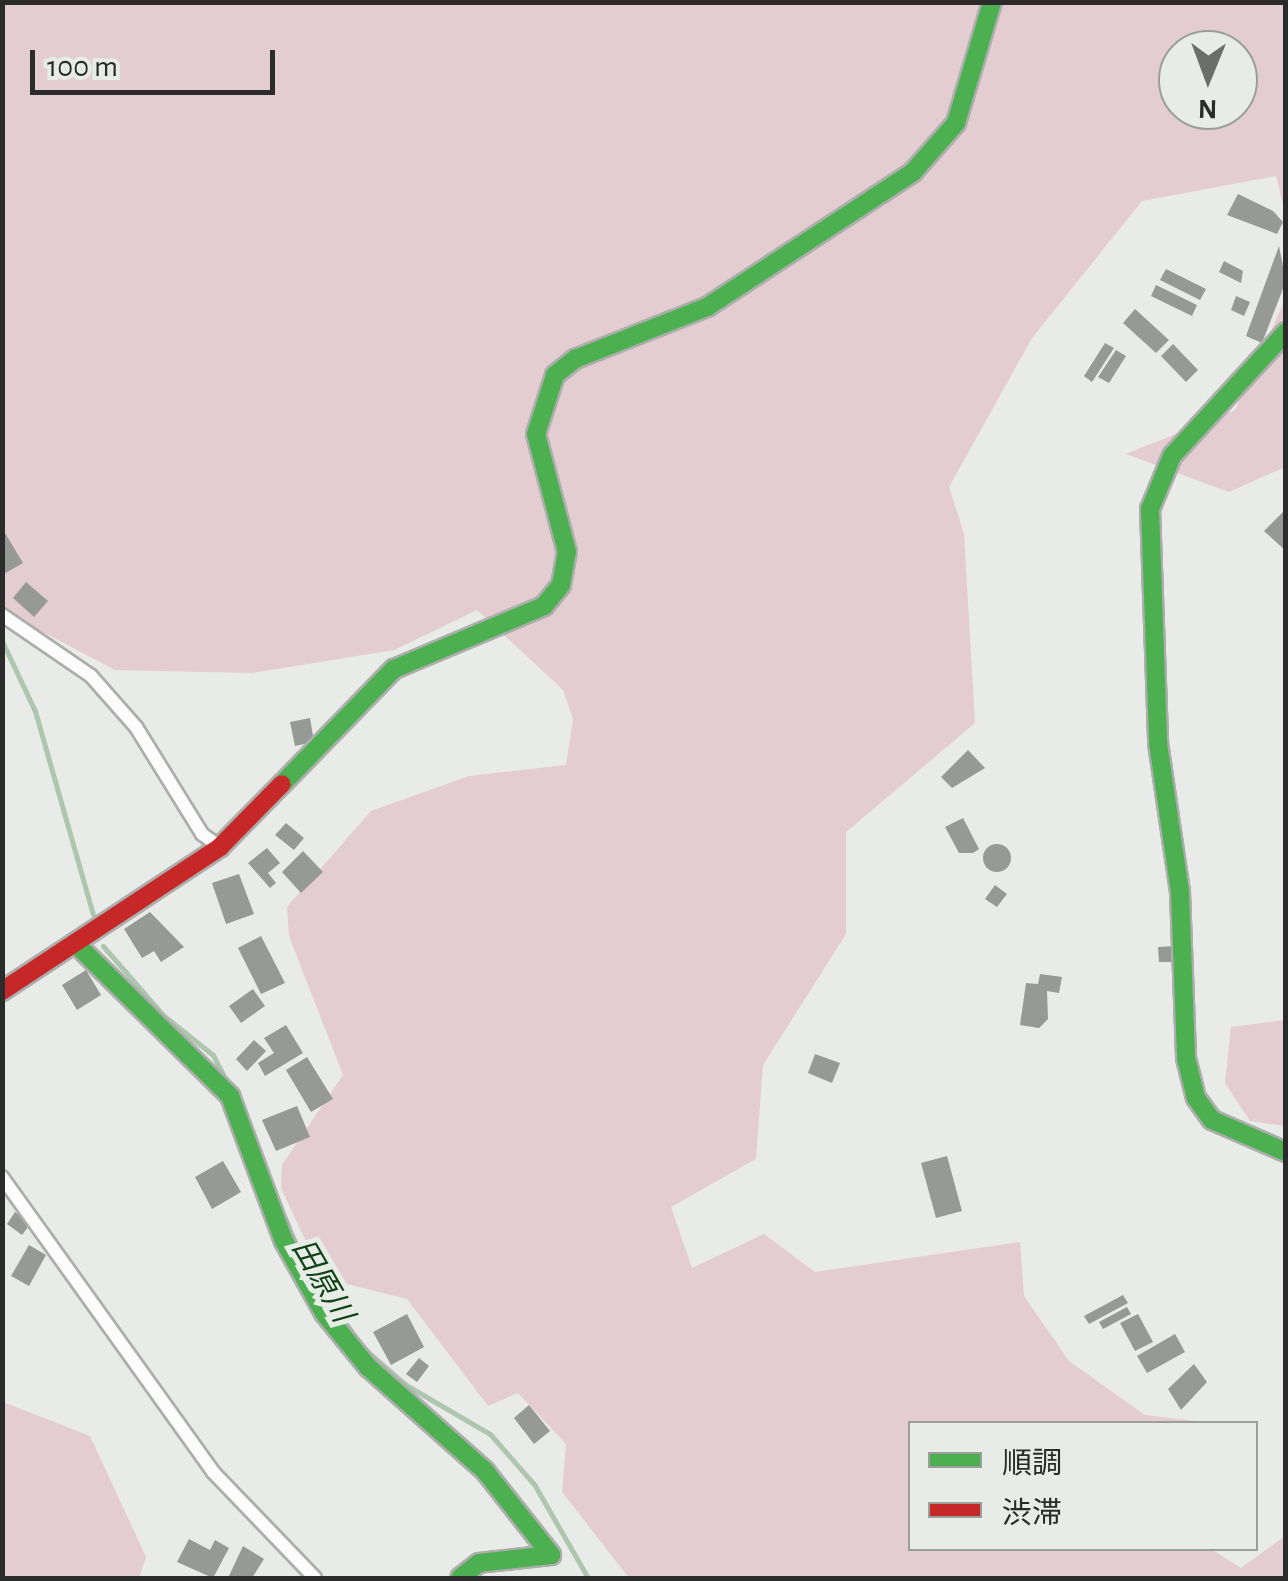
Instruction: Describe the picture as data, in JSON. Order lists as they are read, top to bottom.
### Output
{
  "water": ["田原川"],
  "legend": ["順調", "渋滞"],
  "scale_bar": "100 m",
  "north": "bottom"
}
